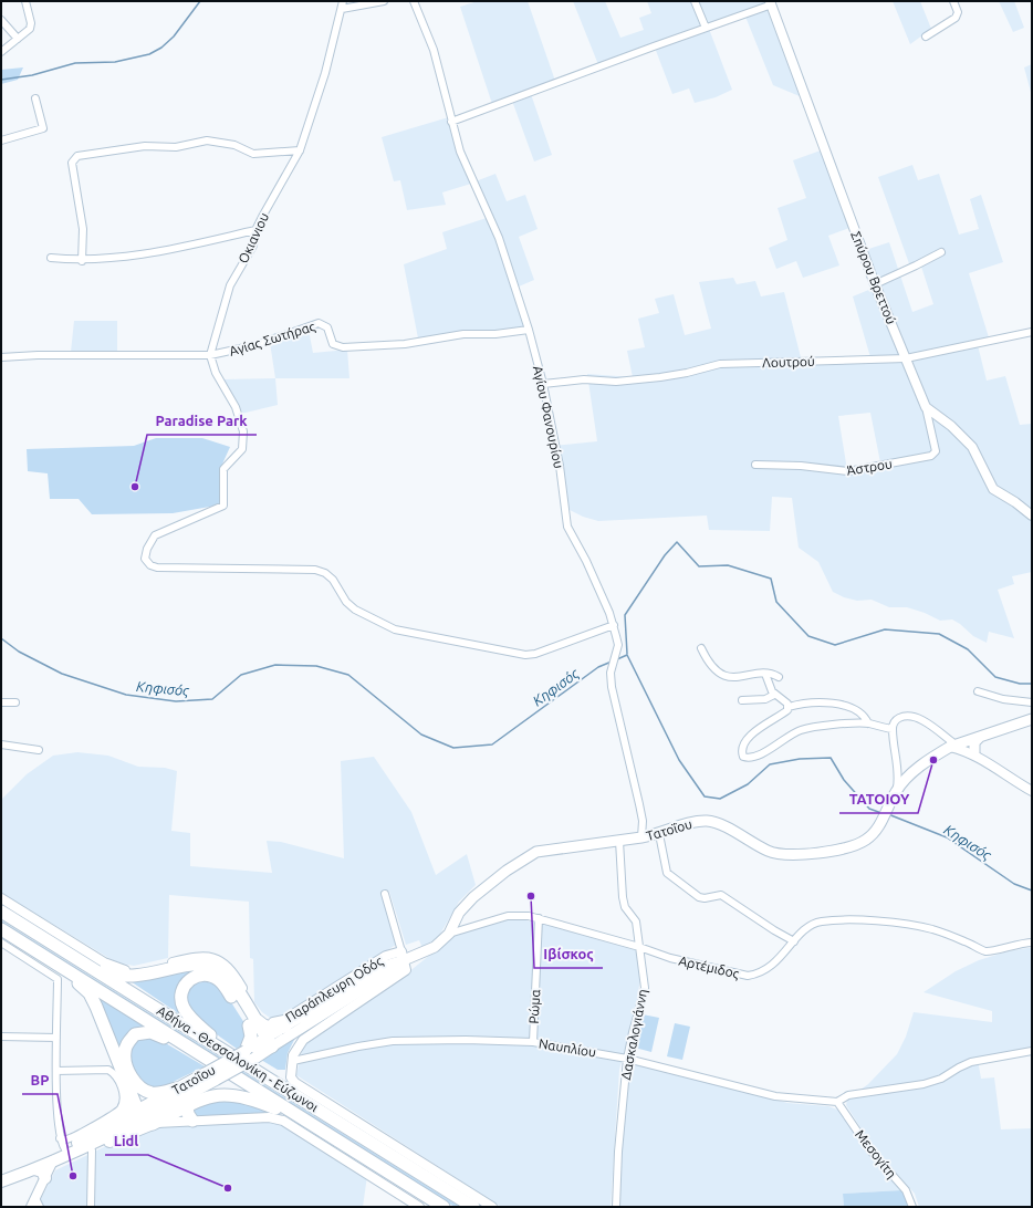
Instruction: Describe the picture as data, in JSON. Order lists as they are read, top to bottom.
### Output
{
  "streets": {
    "highway": ["Αθήνα - Θεσσαλονίκη - Εύζωνοι"],
    "main road": ["Τατοΐου"],
    "street": [
      "Οκιανιου",
      "Σπύρου Βρεττού",
      "Αγίας Σωτήρας",
      "Λουτρού",
      "Αγίου Φανουρίου",
      "Άστρου",
      "Αρτέμιδος",
      "Παράπλευρη Οδός",
      "Ρώμα",
      "Δασκαλογιάννη",
      "Ναυπλίου",
      "Μεσογίτη"
    ]
  },
  "crossings": [
    ["Οκιανιου", "Αγίας Σωτήρας"],
    ["Σπύρου Βρεττού", "Λουτρού"],
    ["Σπύρου Βρεττού", "Άστρου"],
    ["Αγίας Σωτήρας", "Αγίου Φανουρίου"],
    ["Λουτρού", "Αγίου Φανουρίου"],
    ["Αγίου Φανουρίου", "Τατοΐου"],
    ["Τατοΐου", "Αρτέμιδος"],
    ["Τατοΐου", "Παράπλευρη Οδός"],
    ["Τατοΐου", "Δασκαλογιάννη"],
    ["Αρτέμιδος", "Ρώμα"],
    ["Αρτέμιδος", "Δασκαλογιάννη"],
    ["Παράπλευρη Οδός", "Ναυπλίου"],
    ["Ρώμα", "Ναυπλίου"],
    ["Δασκαλογιάννη", "Ναυπλίου"],
    ["Ναυπλίου", "Μεσογίτη"]
  ],
  "water": ["Κηφισός"],
  "places": [
    "Paradise Park",
    "ΤΑΤΟΙΟΥ",
    "Ιβίσκος",
    "BP",
    "Lidl"
  ]
}
